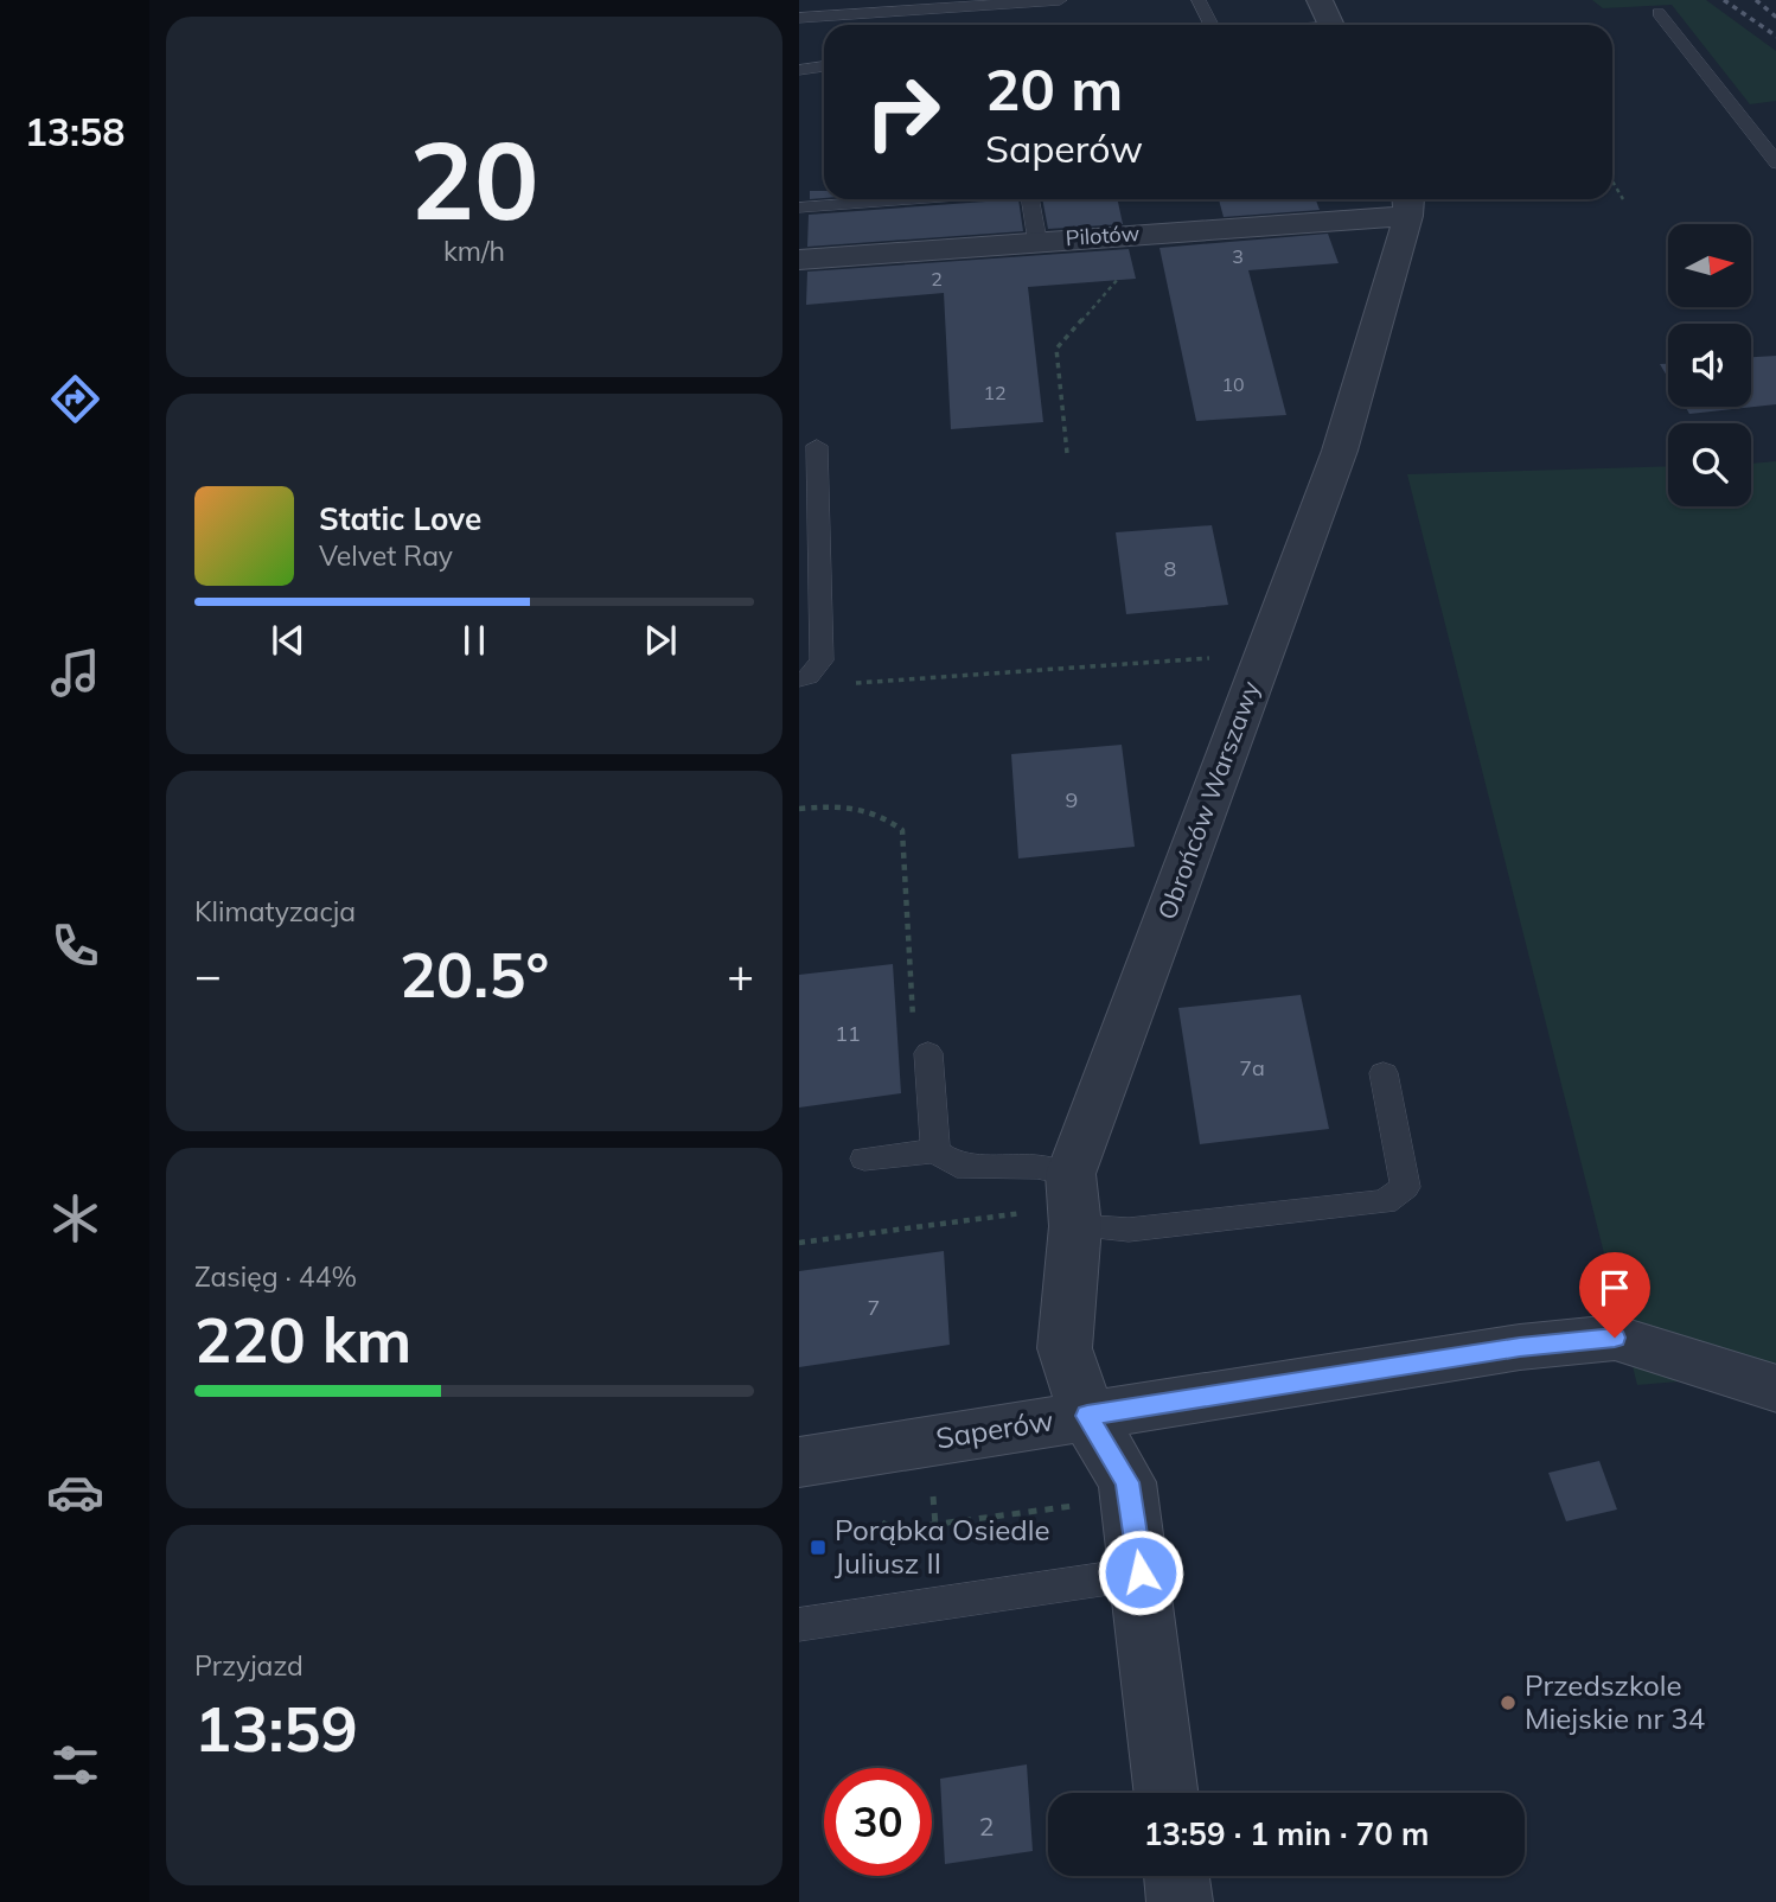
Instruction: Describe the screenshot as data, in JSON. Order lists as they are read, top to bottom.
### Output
{
  "streets": {
    "street": ["Pilotów", "Obrońców Warszawy", "Saperów"]
  },
  "crossings": [
    ["Pilotów", "Obrońców Warszawy"],
    ["Obrońców Warszawy", "Saperów"]
  ],
  "places": {
    "transit": ["Porąbka Osiedle Juliusz II"],
    "other": ["Przedszkole Miejskie nr 34"]
  },
  "house_numbers": [
    "3",
    "2",
    "10",
    "12",
    "8",
    "9",
    "11",
    "7a",
    "7",
    "2"
  ],
  "north": "right",
  "page": {
    "tabs": "13:58",
    "tile": [
      ["20", "km/h"],
      "Klimatyzacja",
      ["Zasięg · 44%", "220 km"],
      ["Przyjazd", "13:59"]
    ],
    "turn": ["20 m", "Saperów"],
    "song": ["Static Love", "Velvet Ray"],
    "heat": ["−", "20.5°", "+"],
    "limit": "30",
    "trip": "13:59 · 1 min · 70 m"
  }
}
